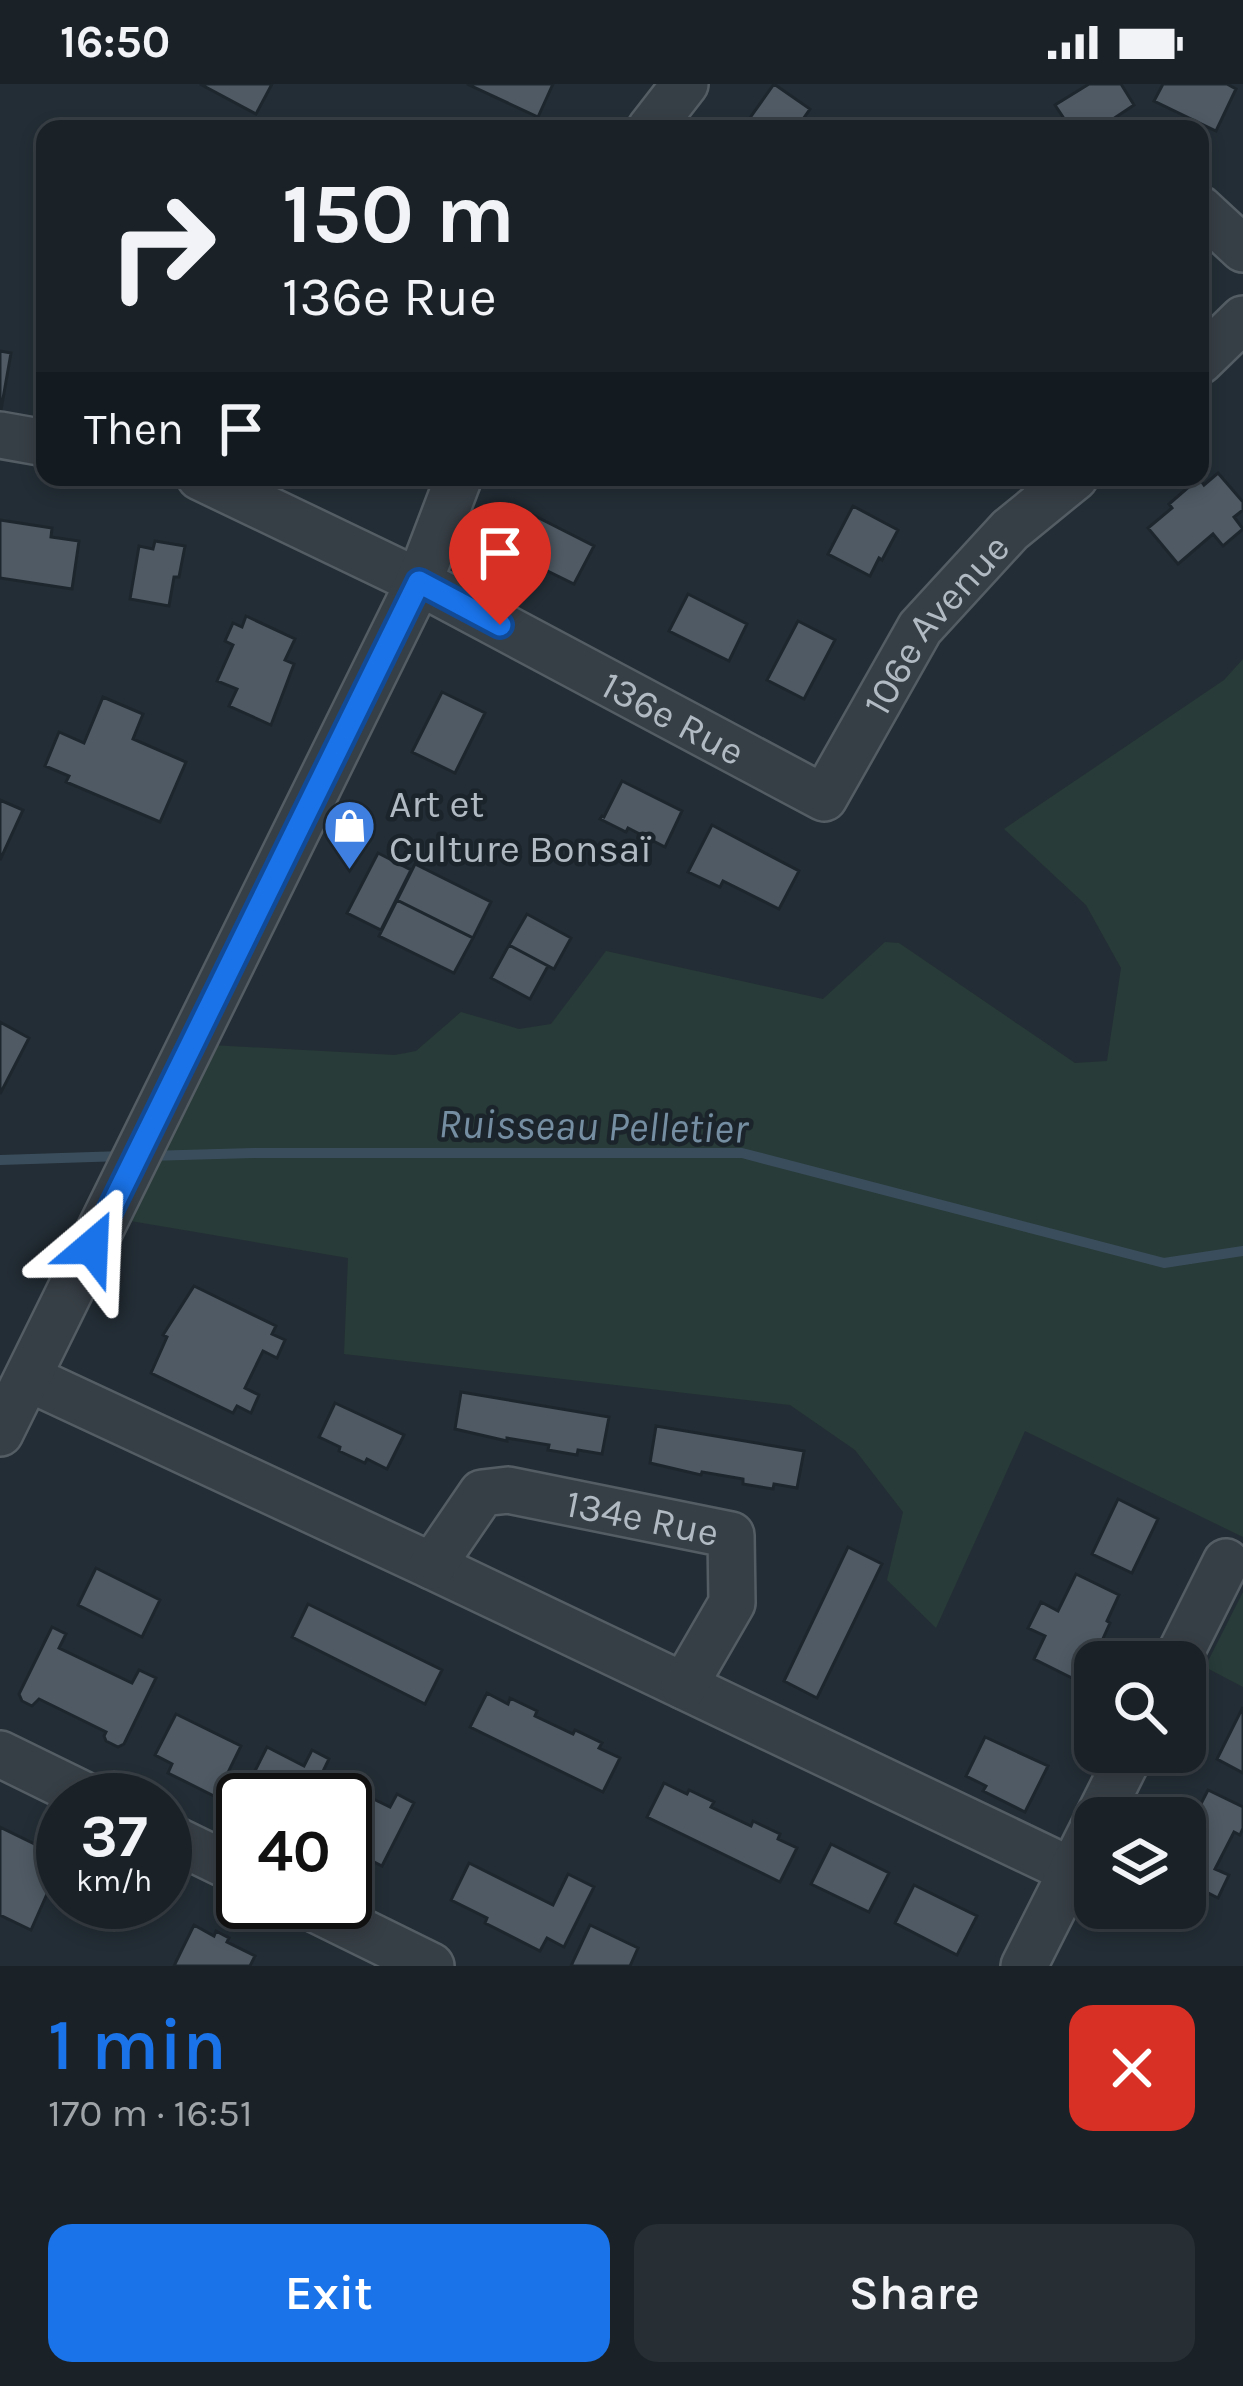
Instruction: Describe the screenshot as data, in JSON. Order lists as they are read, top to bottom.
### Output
{
  "streets": {
    "street": ["106e Avenue", "136e Rue", "134e Rue"]
  },
  "crossings": [
    ["106e Avenue", "136e Rue"]
  ],
  "water": ["Ruisseau Pelletier"],
  "places": {
    "shop": ["Art et Culture Bonsaï"]
  },
  "page": {
    "status": "16:50",
    "turn": ["150 m", "136e Rue"],
    "then": "Then",
    "speed": "37 km/h",
    "limit": "40",
    "heading": ["1 min", "170 m · 16:51"],
    "buttons": ["Exit", "Share"]
  }
}
